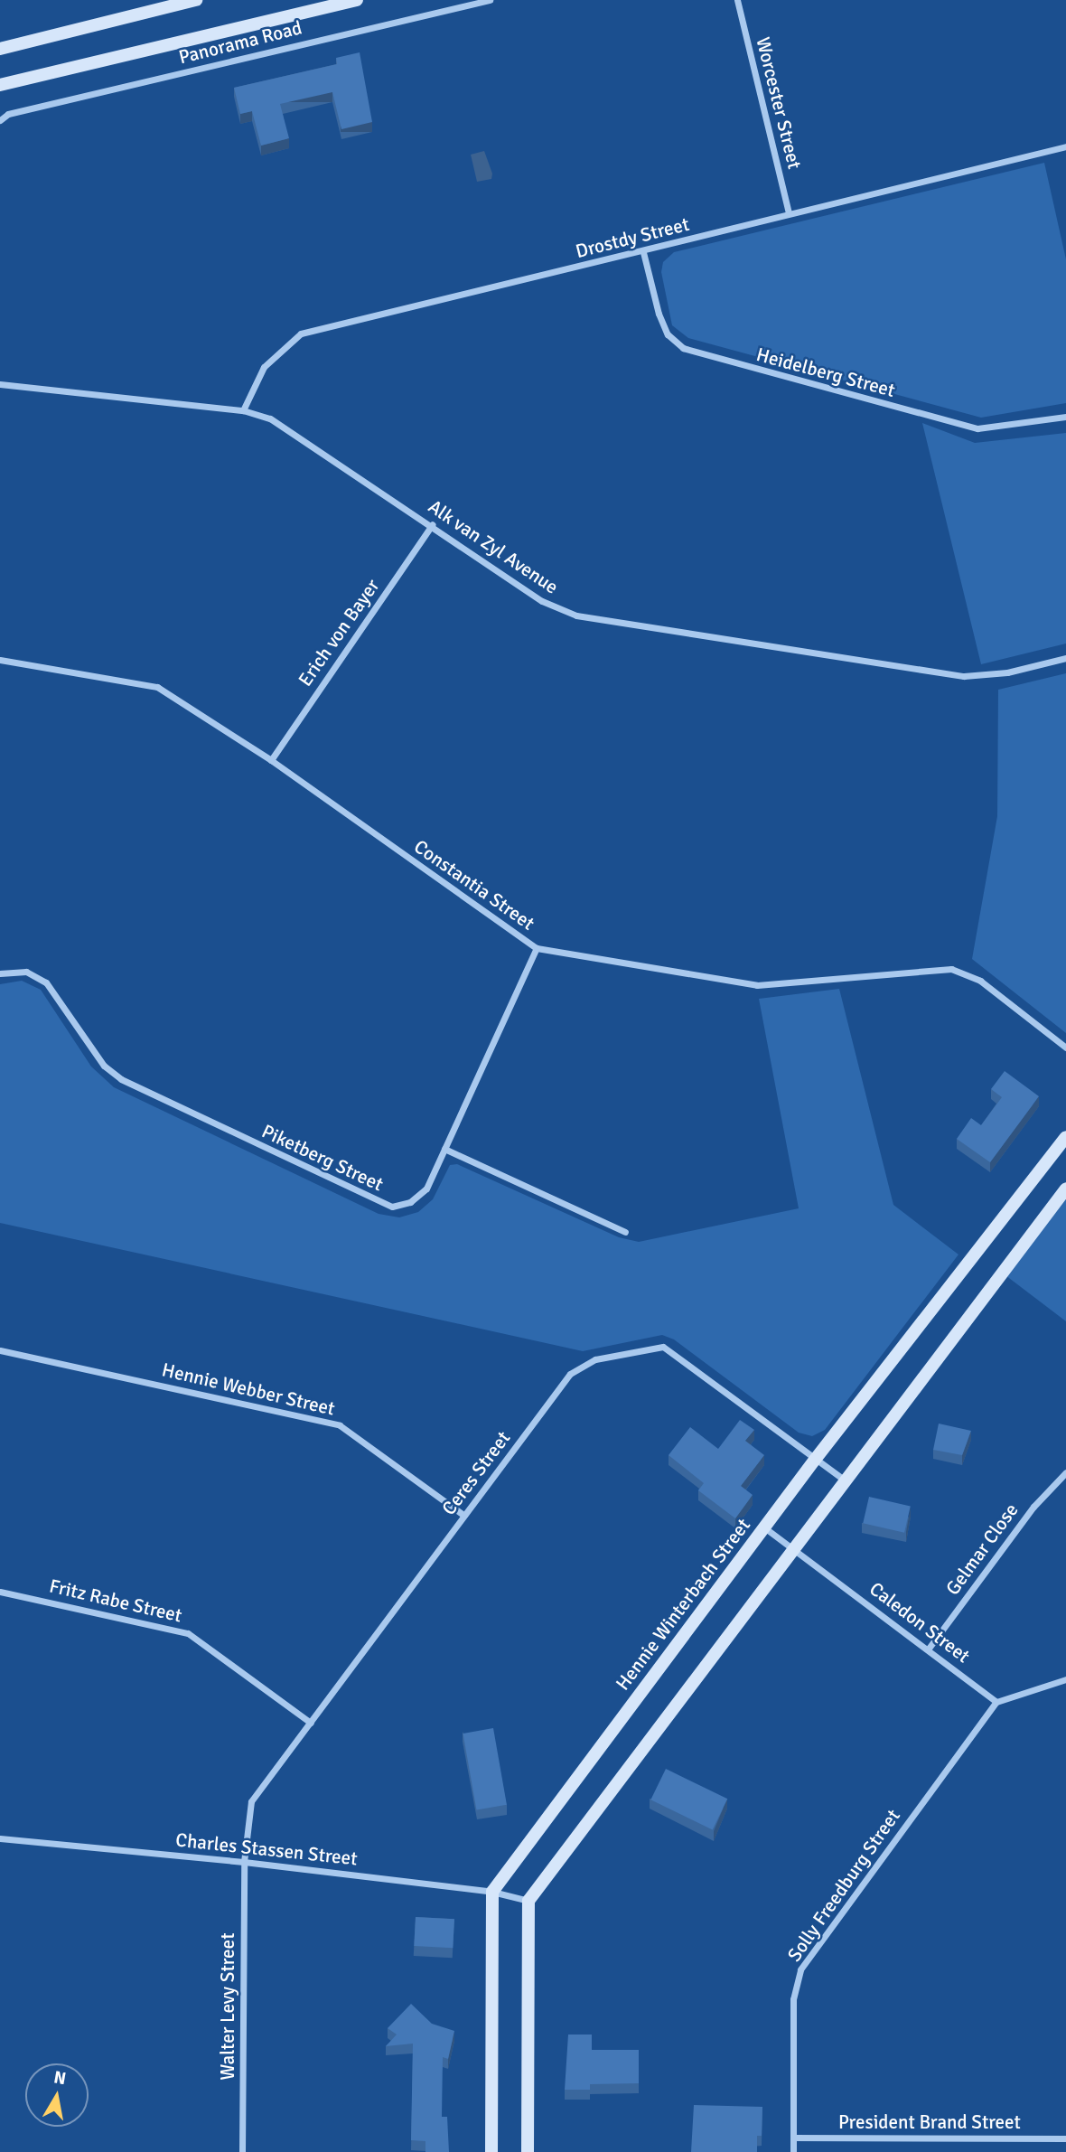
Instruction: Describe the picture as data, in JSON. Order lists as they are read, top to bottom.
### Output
{
  "streets": {
    "street": [
      "Panorama Road",
      "Worcester Street",
      "Drostdy Street",
      "Heidelberg Street",
      "Alk van Zyl Avenue",
      "Erich von Bayer",
      "Constantia Street",
      "Piketberg Street",
      "Hennie Webber Street",
      "Ceres Street",
      "Gelmar Close",
      "Fritz Rabe Street",
      "Hennie Winterbach Street",
      "Caledon Street",
      "Charles Stassen Street",
      "Solly Freedburg Street",
      "Walter Levy Street",
      "President Brand Street"
    ]
  },
  "crossings": [
    ["Worcester Street", "Drostdy Street"],
    ["Drostdy Street", "Heidelberg Street"],
    ["Drostdy Street", "Alk van Zyl Avenue"],
    ["Alk van Zyl Avenue", "Erich von Bayer"],
    ["Erich von Bayer", "Constantia Street"],
    ["Constantia Street", "Piketberg Street"],
    ["Hennie Webber Street", "Ceres Street"],
    ["Ceres Street", "Fritz Rabe Street"],
    ["Ceres Street", "Hennie Winterbach Street"],
    ["Ceres Street", "Charles Stassen Street"],
    ["Ceres Street", "Walter Levy Street"],
    ["Gelmar Close", "Caledon Street"],
    ["Hennie Winterbach Street", "Caledon Street"],
    ["Hennie Winterbach Street", "Charles Stassen Street"],
    ["Caledon Street", "Solly Freedburg Street"],
    ["Charles Stassen Street", "Walter Levy Street"],
    ["Solly Freedburg Street", "President Brand Street"]
  ],
  "north": "top"
}
